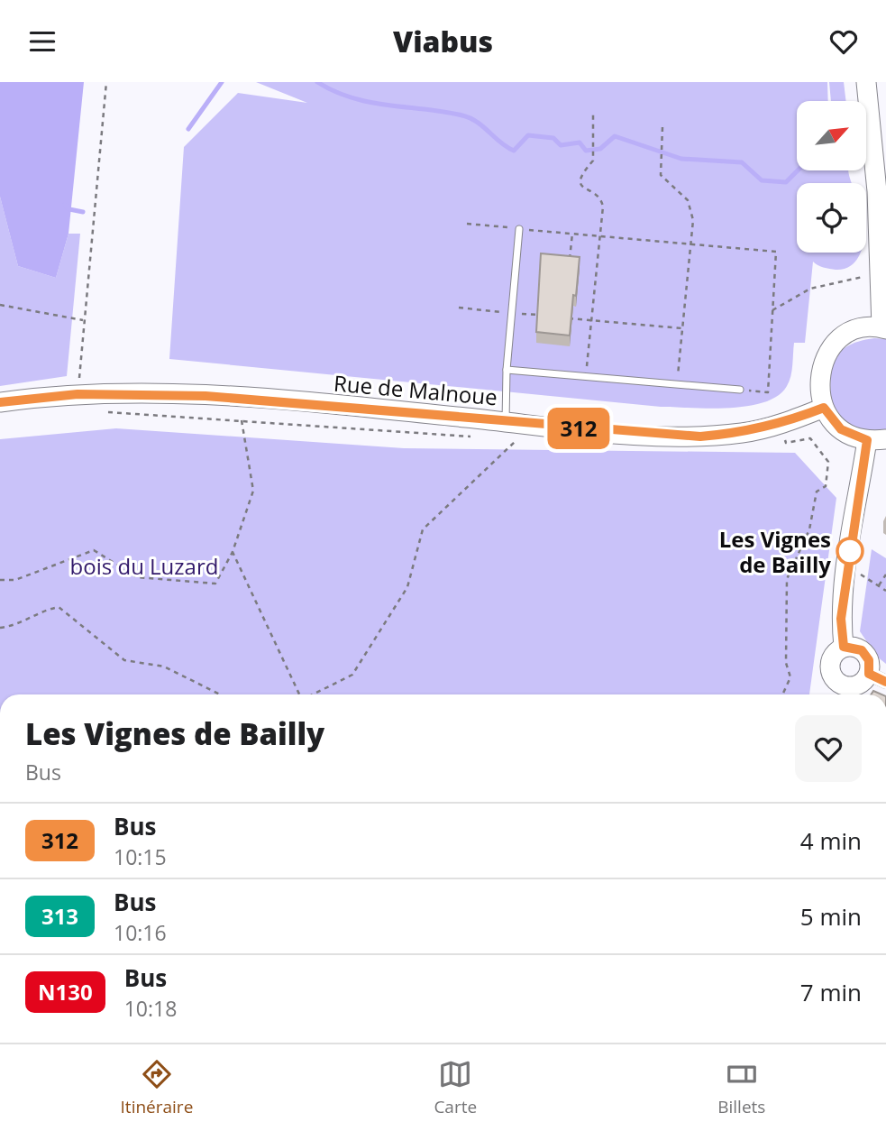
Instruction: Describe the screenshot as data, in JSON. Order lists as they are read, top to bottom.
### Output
{
  "streets": {
    "main road": ["Rue de Malnoue"]
  },
  "parks": ["bois du Luzard"],
  "places": ["Les Vignes de Bailly"],
  "lines": ["bus line 312"],
  "north": "top right",
  "page": {
    "header": "Viabus",
    "on_map": "312",
    "heading": ["Les Vignes de Bailly", "Bus"],
    "list": [
      {
        "mark": "312",
        "name": "Bus",
        "note": "10:15",
        "value": "4 min"
      },
      {
        "mark": "313",
        "name": "Bus",
        "note": "10:16",
        "value": "5 min"
      },
      {
        "mark": "N130",
        "name": "Bus",
        "note": "10:18",
        "value": "7 min"
      }
    ],
    "tabs": ["Itinéraire", "Carte", "Billets"]
  }
}
